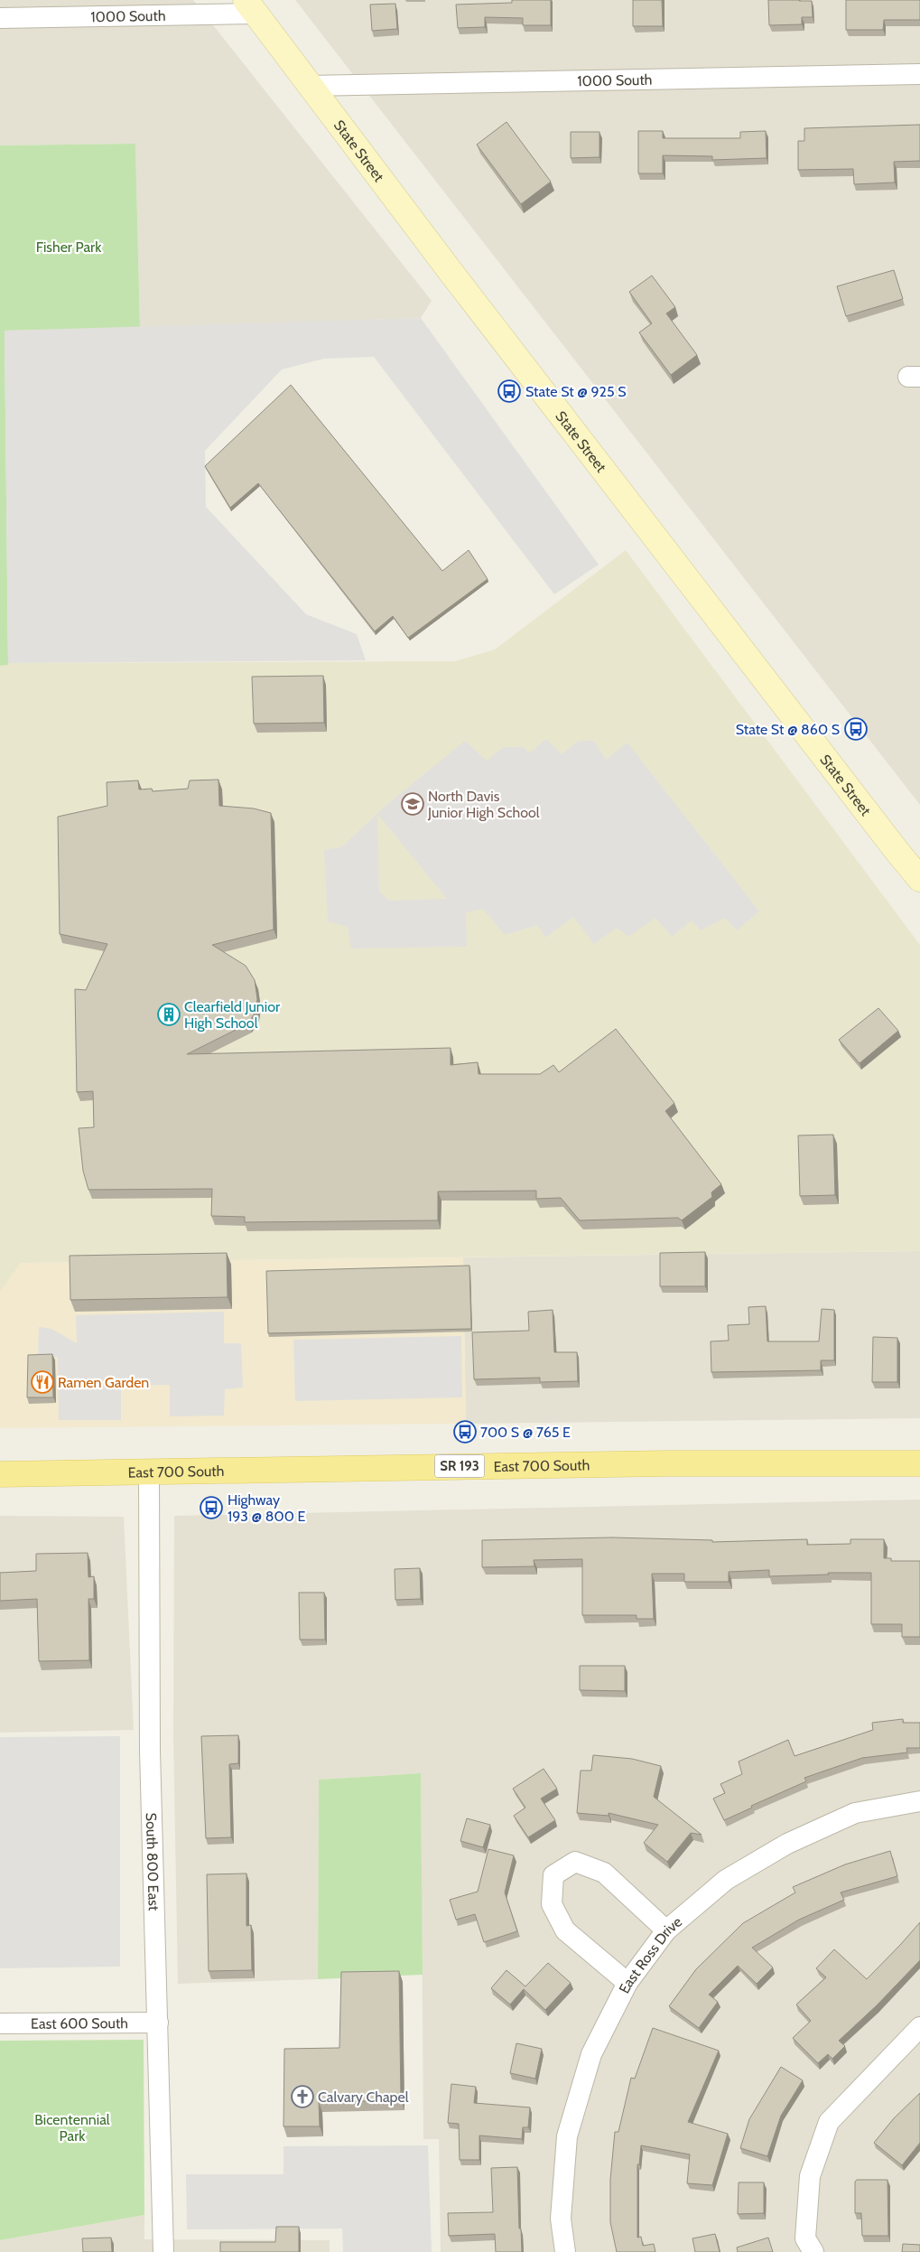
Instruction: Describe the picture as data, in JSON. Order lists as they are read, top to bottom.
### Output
{
  "streets": {
    "main road": ["State Street", "East 700 South", "SR 193"],
    "street": [
      "1000 South",
      "South 800 East",
      "East Ross Drive",
      "East 600 South"
    ]
  },
  "crossings": [
    ["1000 South", "State Street"],
    ["East 700 South", "South 800 East"],
    ["South 800 East", "East 600 South"]
  ],
  "parks": ["Fisher Park", "Bicentennial Park"],
  "places": {
    "bus stop": [
      "State St @ 925 S",
      "State St @ 860 S",
      "700 S @ 765 E",
      "Highway 193 @ 800 E"
    ],
    "school or university": ["North Davis Junior High School"],
    "building": ["Clearfield Junior High School"],
    "restaurant": ["Ramen Garden"],
    "church": ["Calvary Chapel"]
  }
}
